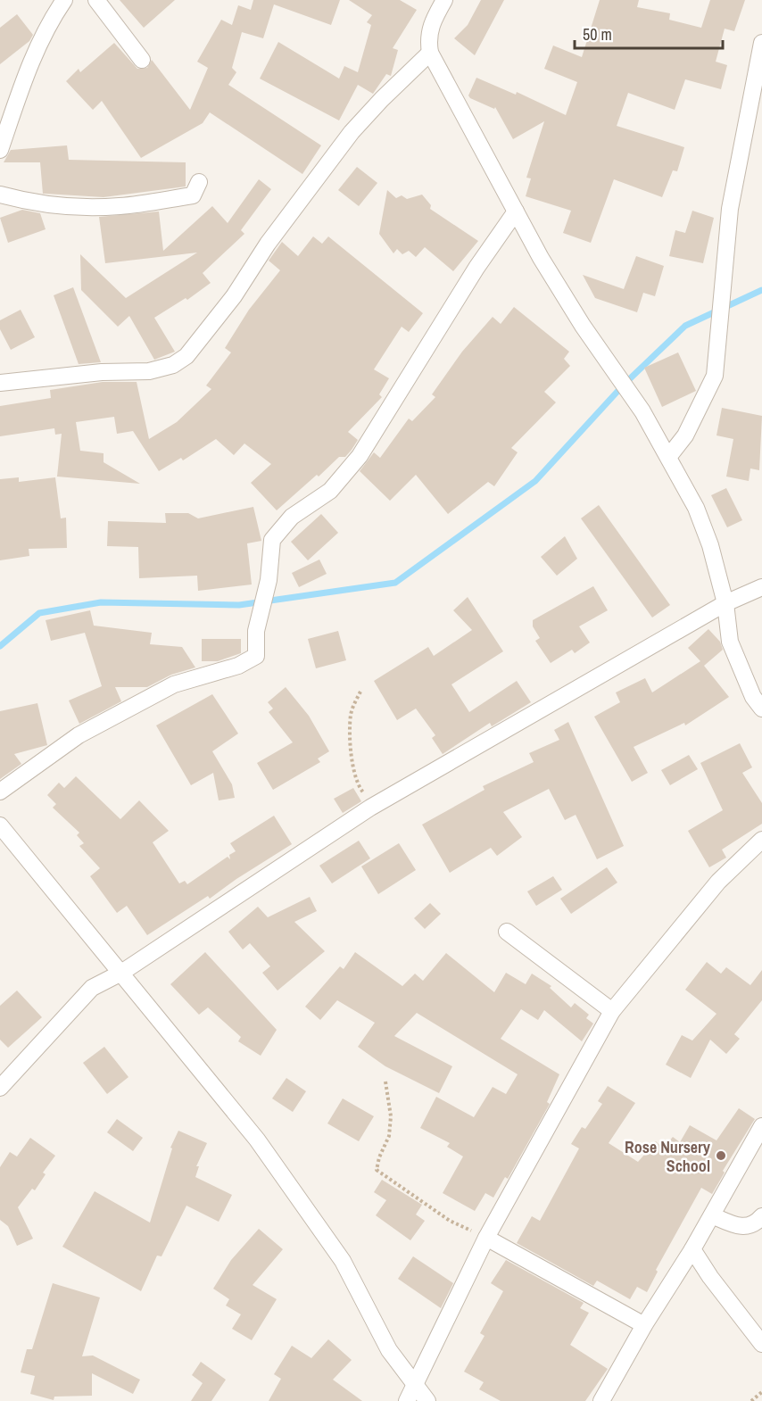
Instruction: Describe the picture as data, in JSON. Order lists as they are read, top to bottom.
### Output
{
  "places": ["Rose Nursery School"],
  "scale_bar": "50 m"
}
